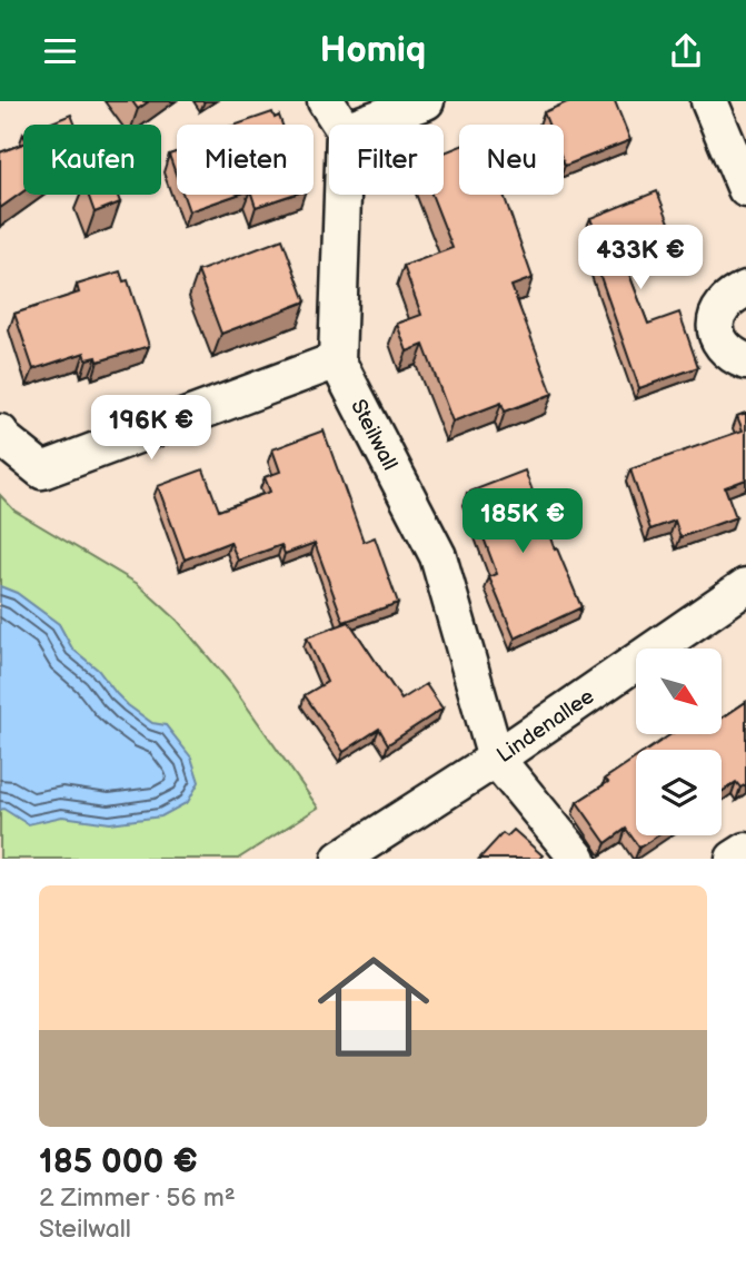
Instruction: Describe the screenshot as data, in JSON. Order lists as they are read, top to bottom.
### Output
{
  "streets": {
    "street": ["Steilwall", "Lindenallee"]
  },
  "crossings": [
    ["Steilwall", "Lindenallee"]
  ],
  "north": "bottom right",
  "page": {
    "header": "Homiq",
    "chip": [
      "Kaufen",
      "Mieten",
      "Filter",
      "Neu"
    ],
    "price": ["433K €", "196K €", "185K €"],
    "list": [
      {
        "name": "185 000 €",
        "note": "2 Zimmer · 56 m² · Steilwall"
      }
    ]
  }
}
